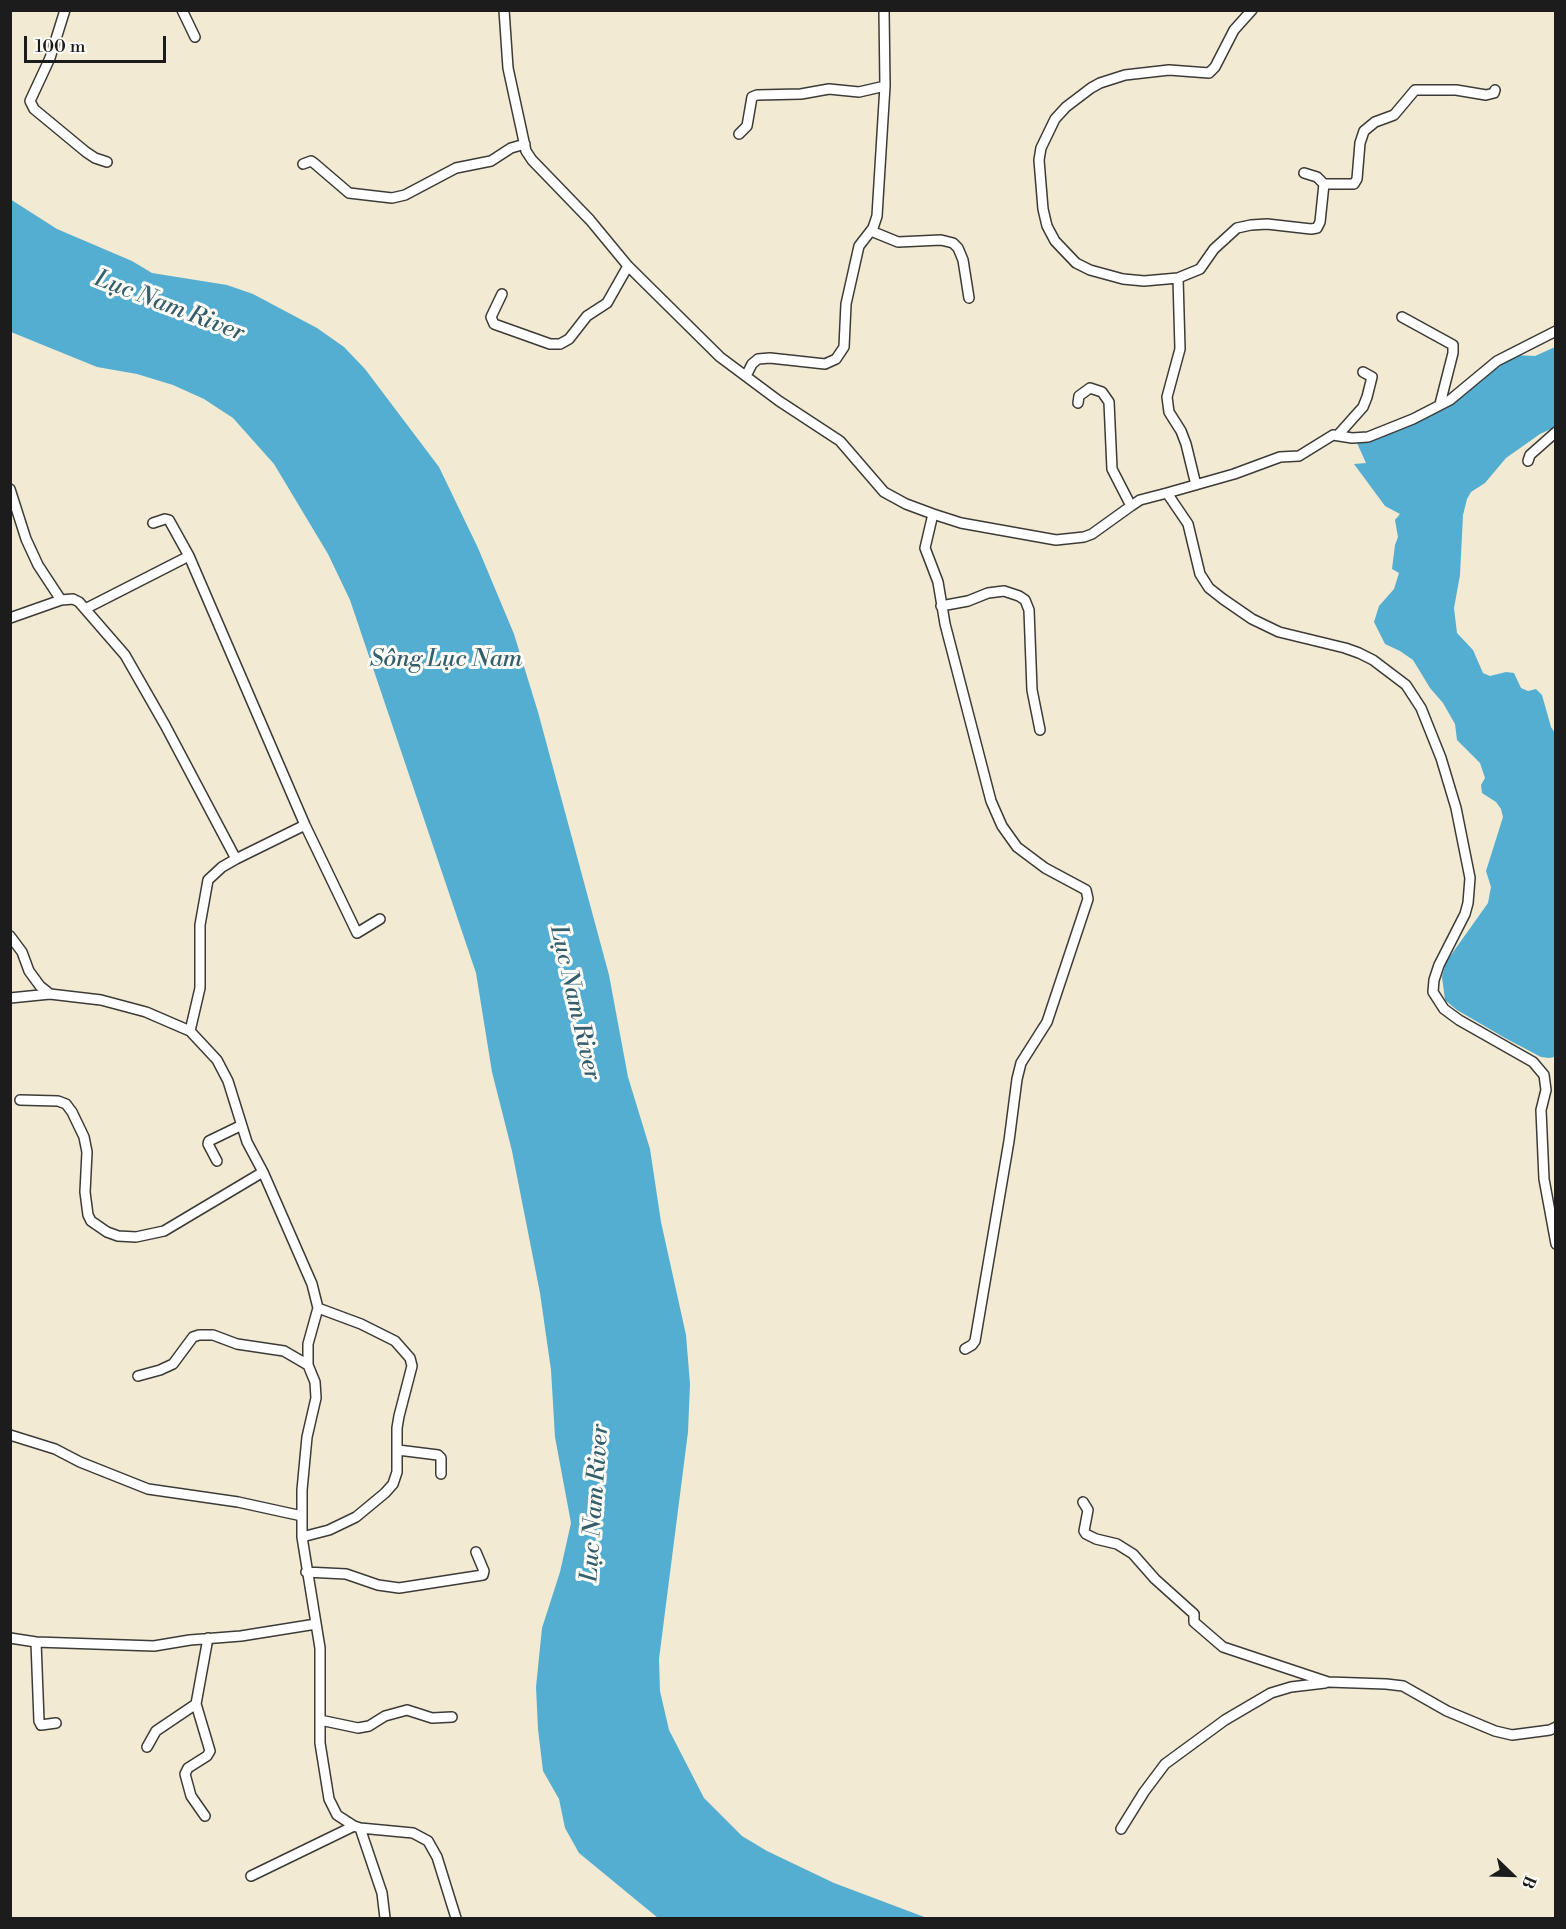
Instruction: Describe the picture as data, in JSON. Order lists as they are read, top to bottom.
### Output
{
  "water": ["Lục Nam River", "Sông Lục Nam"],
  "scale_bar": "100 m",
  "north": "bottom right"
}
